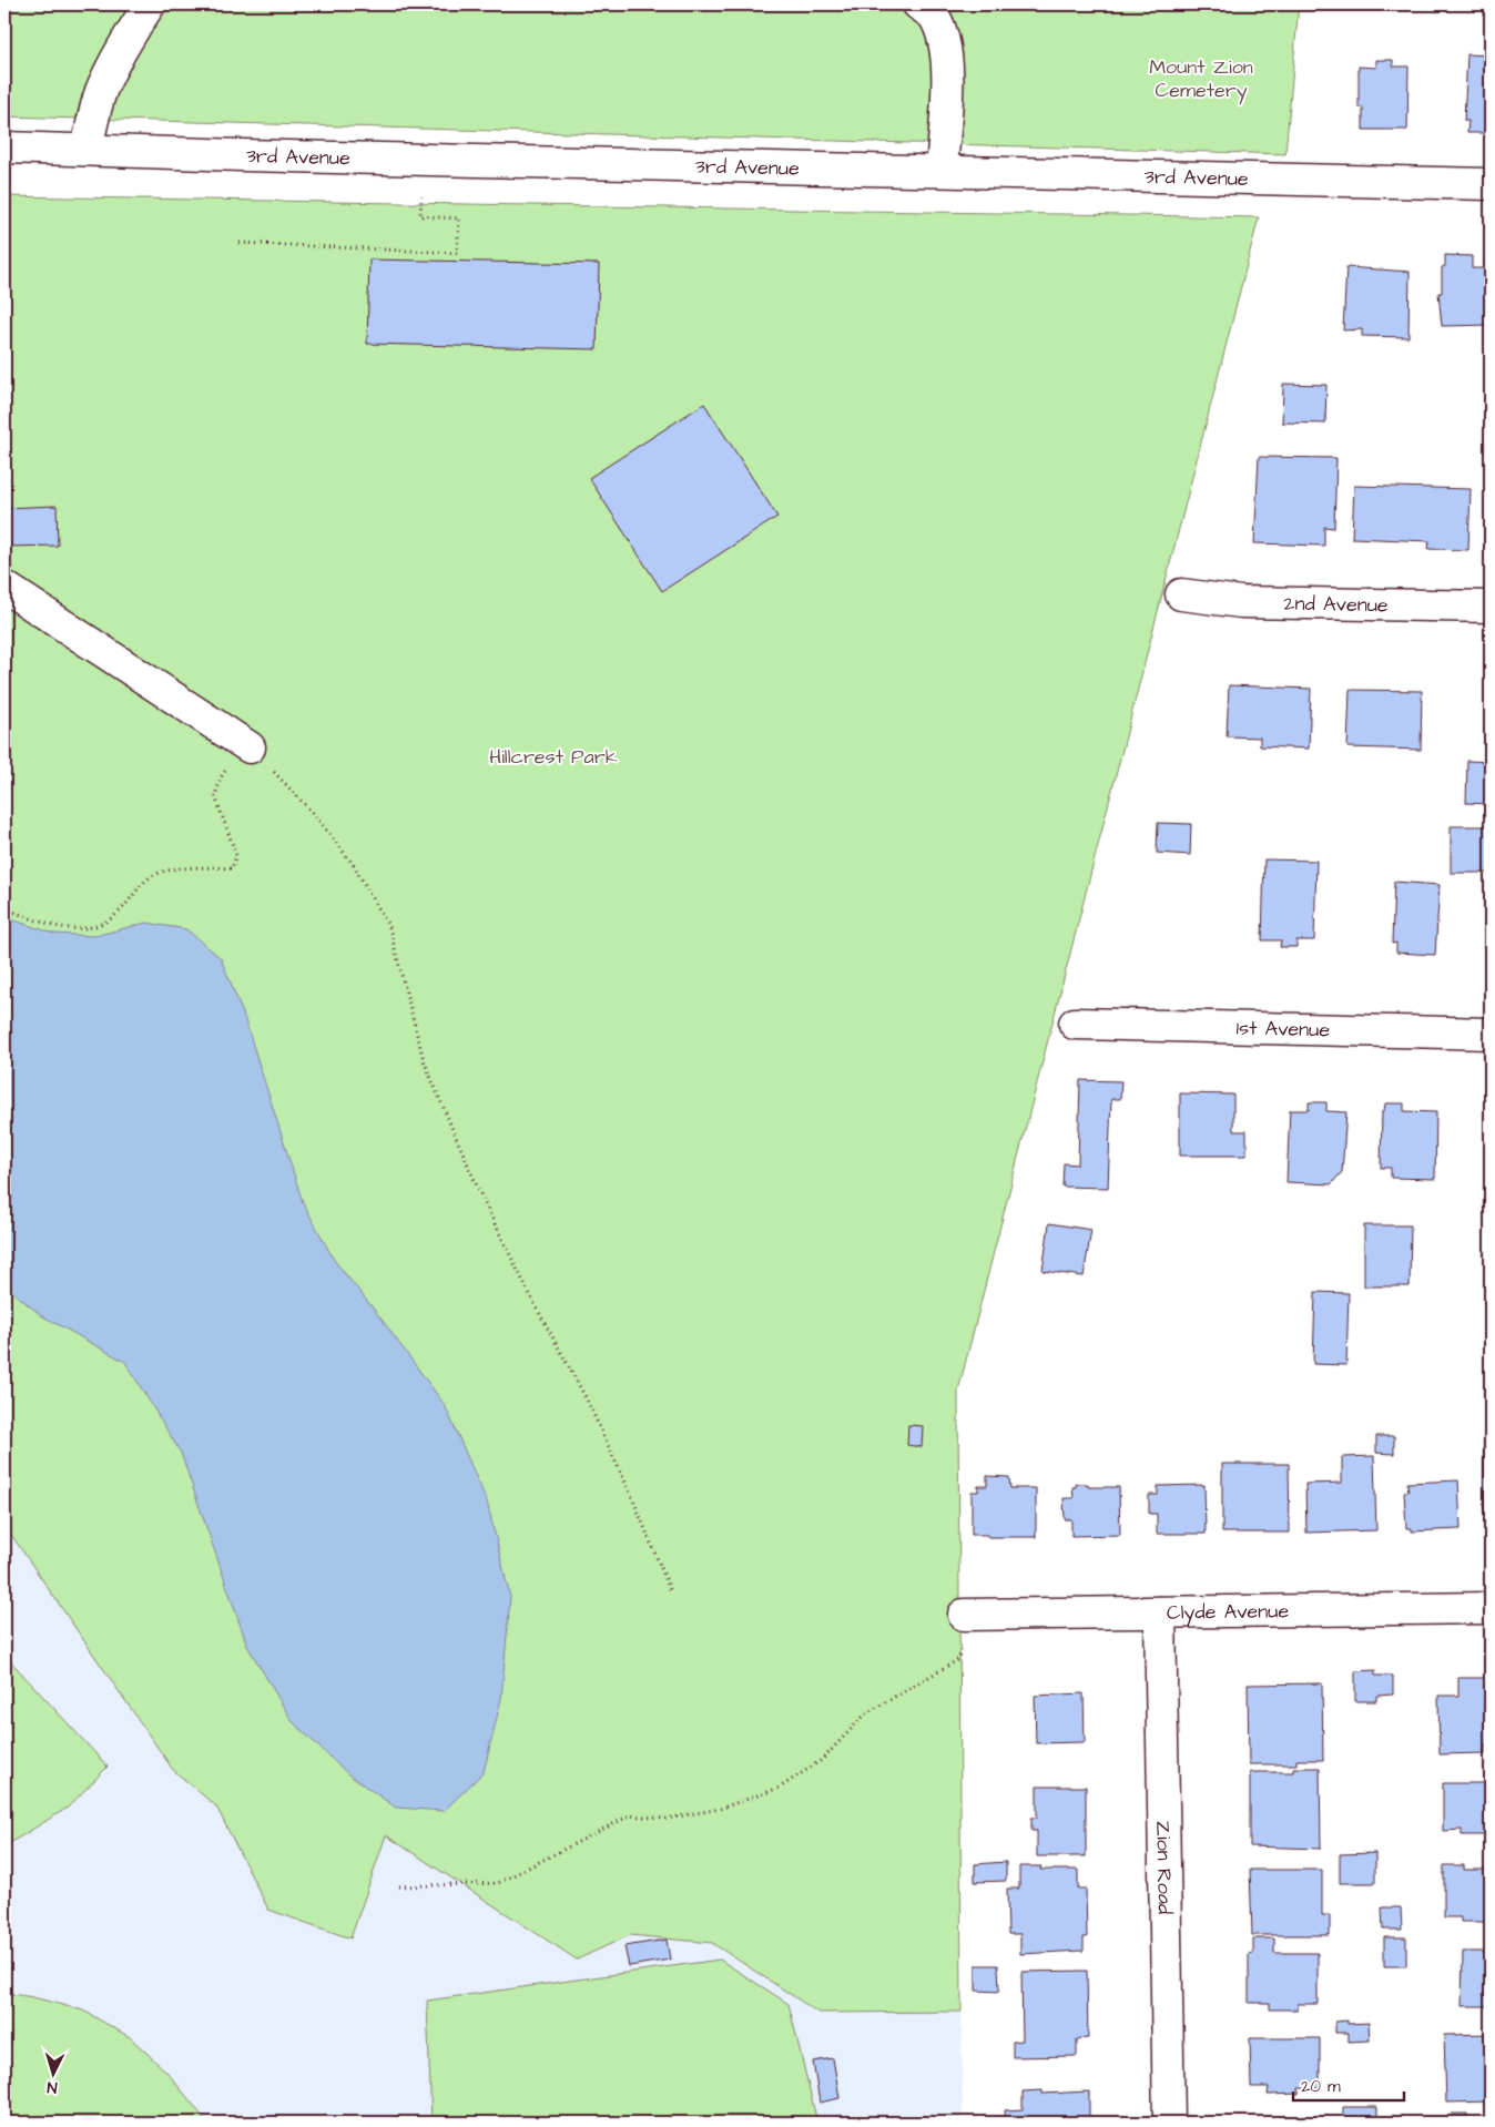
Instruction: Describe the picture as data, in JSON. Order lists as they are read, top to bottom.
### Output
{
  "streets": {
    "street": [
      "3rd Avenue",
      "2nd Avenue",
      "1st Avenue",
      "Clyde Avenue",
      "Zion Road"
    ]
  },
  "crossings": [
    ["Clyde Avenue", "Zion Road"]
  ],
  "parks": ["Mount Zion Cemetery", "Hillcrest Park"],
  "scale_bar": "20 m",
  "north": "bottom"
}
